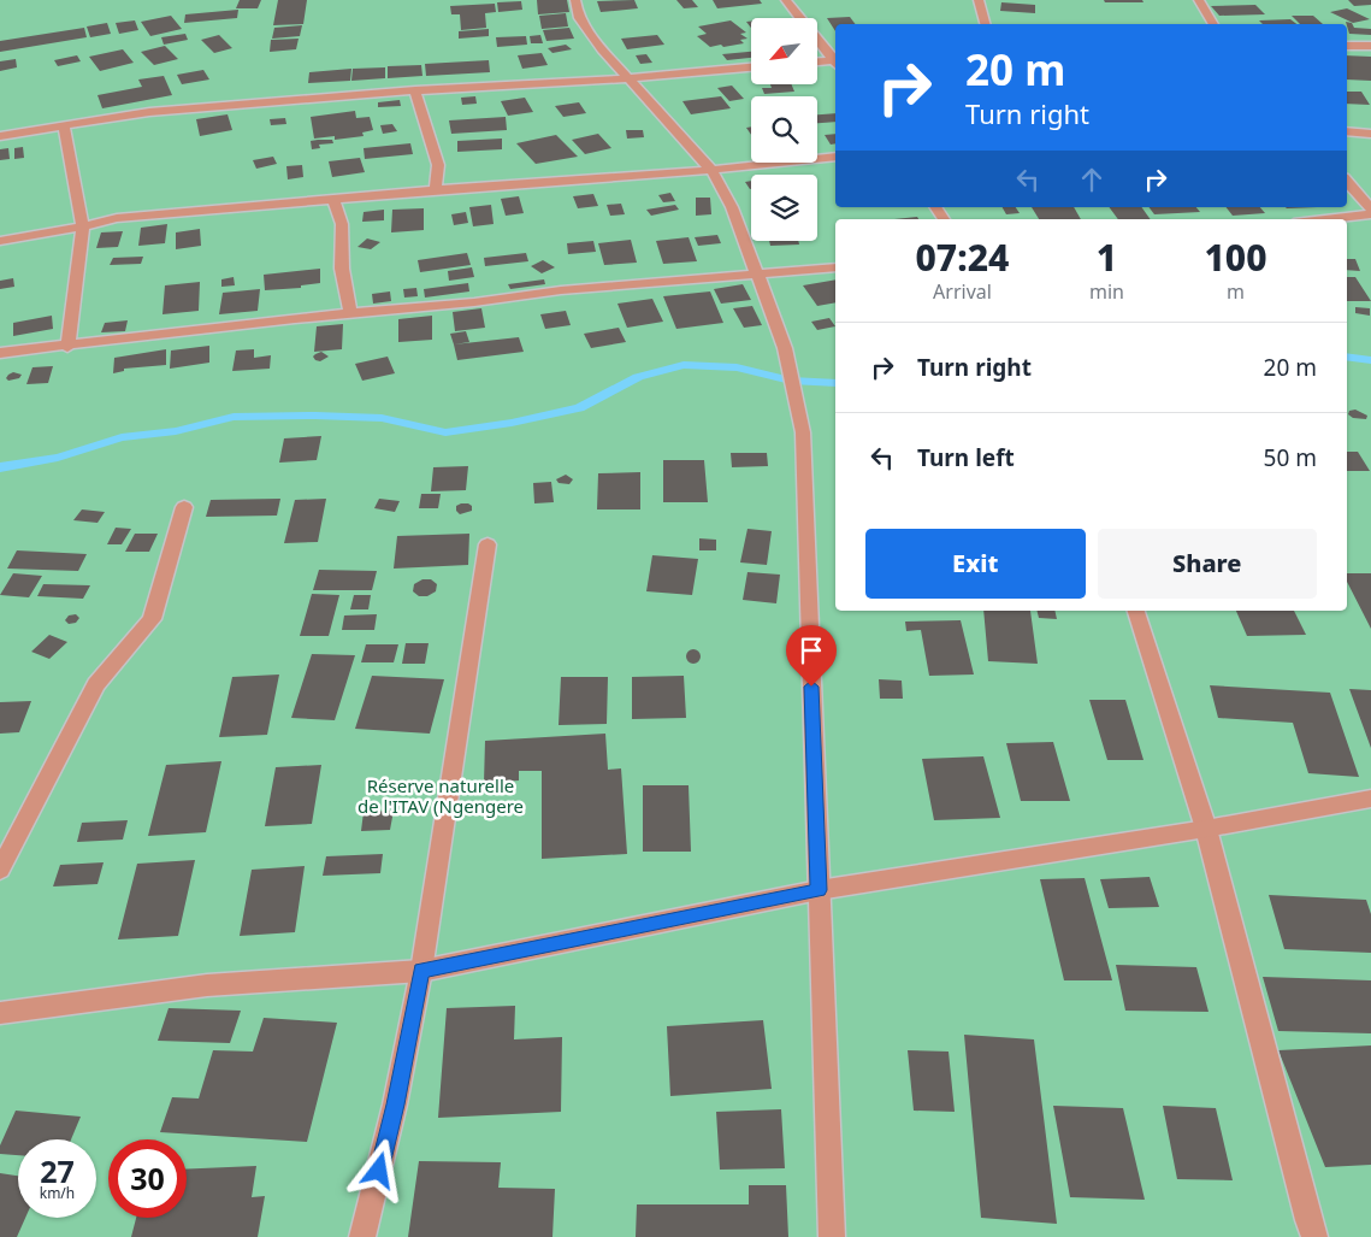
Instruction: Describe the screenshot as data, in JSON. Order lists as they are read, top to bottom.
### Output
{
  "parks": ["Réserve naturelle de l'ITAV (Ngengere"],
  "north": "bottom left",
  "page": {
    "turn": ["20 m", "Turn right"],
    "eta": [
      "07:24",
      "Arrival",
      "1",
      "min",
      "100",
      "m"
    ],
    "list": [
      {
        "name": "Turn right",
        "value": "20 m"
      },
      {
        "name": "Turn left",
        "value": "50 m"
      }
    ],
    "buttons": ["Exit", "Share"],
    "speed": "27 km/h",
    "limit": "30"
  }
}
